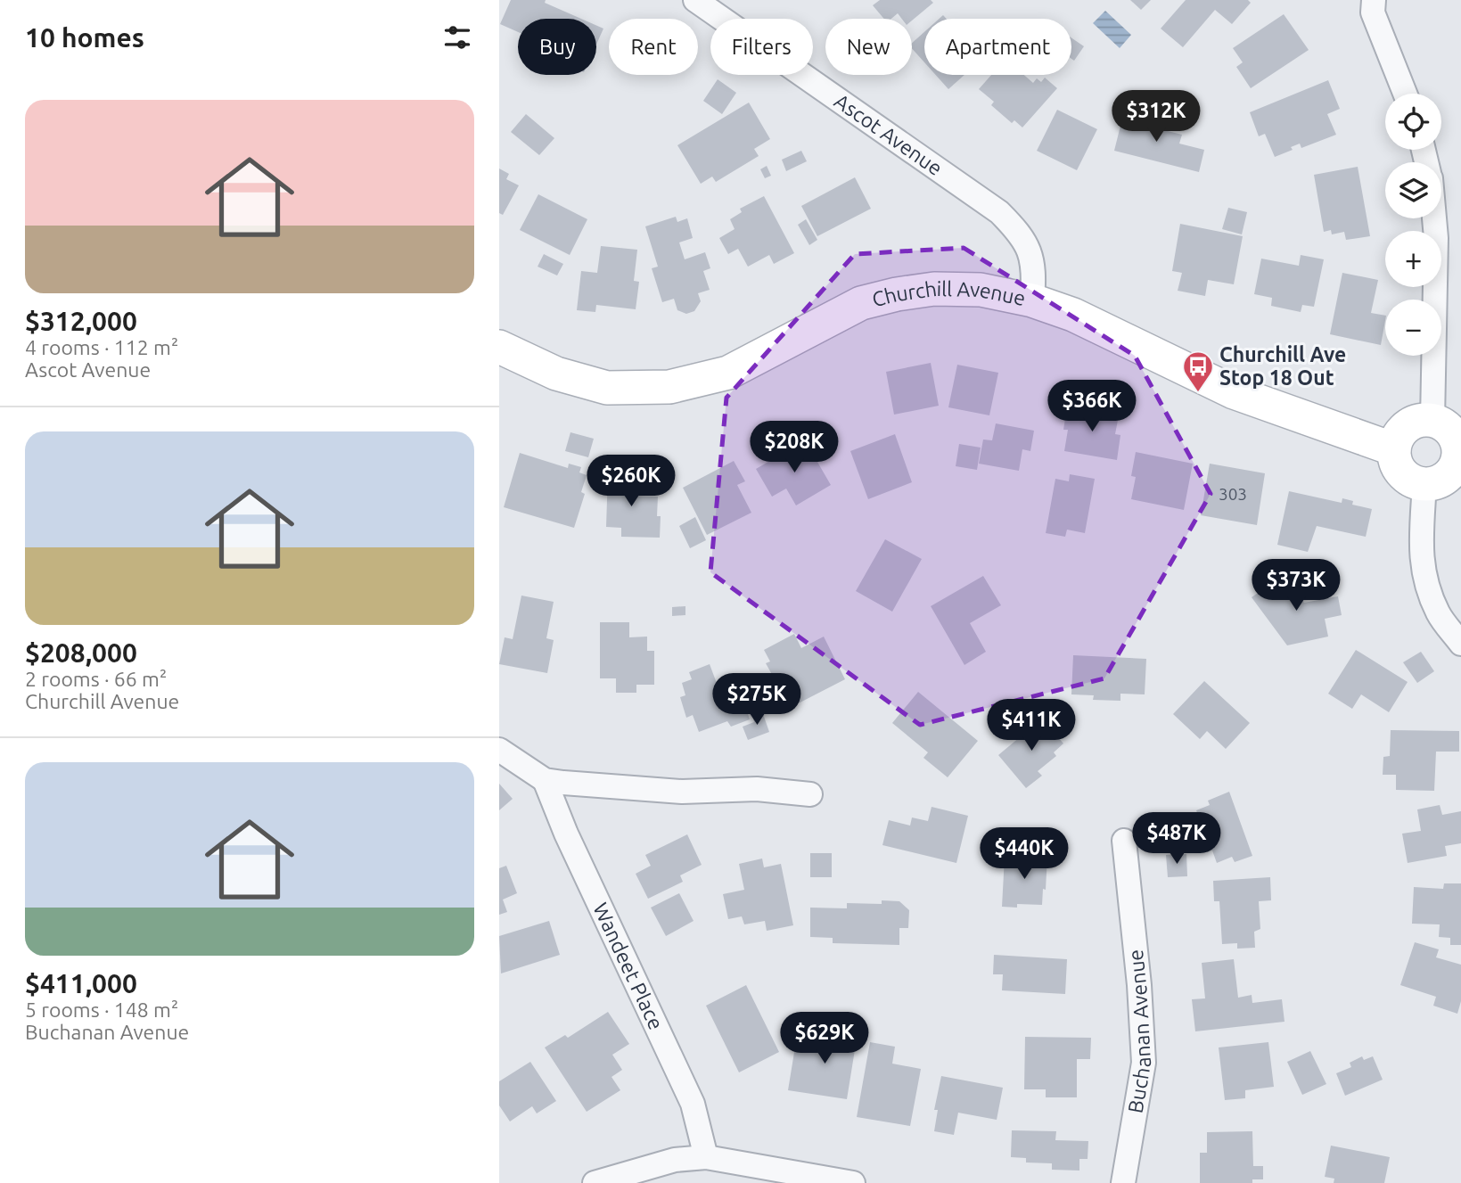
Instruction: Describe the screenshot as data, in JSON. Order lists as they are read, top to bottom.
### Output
{
  "streets": {
    "street": [
      "Ascot Avenue",
      "Churchill Avenue",
      "Wandeet Place",
      "Buchanan Avenue"
    ]
  },
  "crossings": [
    ["Ascot Avenue", "Churchill Avenue"]
  ],
  "places": {
    "bus stop": ["Churchill Ave Stop 18 Out"]
  },
  "house_numbers": ["303"],
  "page": {
    "heading": "10 homes",
    "chip": [
      "Buy",
      "Rent",
      "Filters",
      "New",
      "Apartment"
    ],
    "list": [
      {
        "name": "$312,000",
        "note": "4 rooms · 112 m² · Ascot Avenue"
      },
      {
        "name": "$208,000",
        "note": "2 rooms · 66 m² · Churchill Avenue"
      },
      {
        "name": "$411,000",
        "note": "5 rooms · 148 m² · Buchanan Avenue"
      }
    ],
    "price": [
      "$312K",
      "$366K",
      "$208K",
      "$260K",
      "$373K",
      "$275K",
      "$411K",
      "$487K",
      "$440K",
      "$629K"
    ],
    "map_buttons": ["+", "−"]
  }
}
